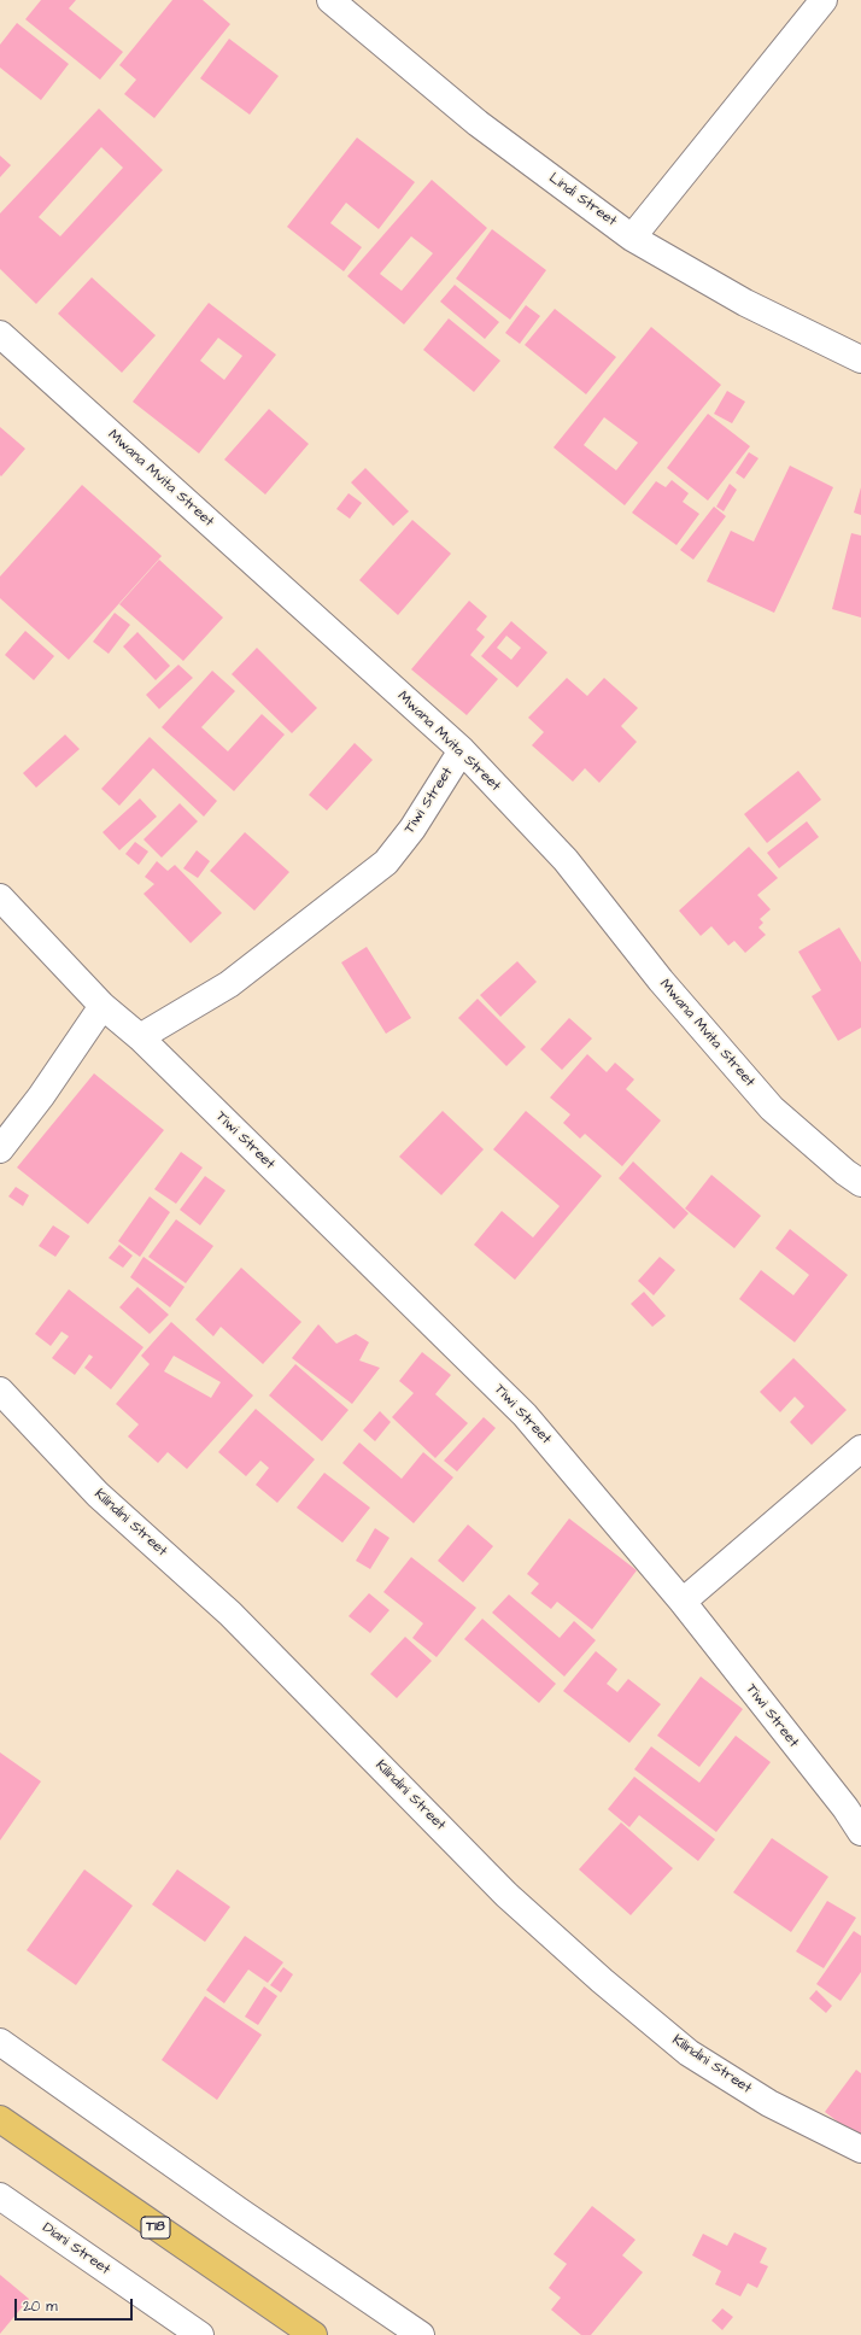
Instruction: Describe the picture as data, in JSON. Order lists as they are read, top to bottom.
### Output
{
  "streets": {
    "main road": ["T18"],
    "street": [
      "Lindi Street",
      "Mwana Mvita Street",
      "Tiwi Street",
      "Kilindini Street",
      "Diani Street"
    ]
  },
  "crossings": [
    ["Mwana Mvita Street", "Tiwi Street"]
  ],
  "scale_bar": "20 m"
}
